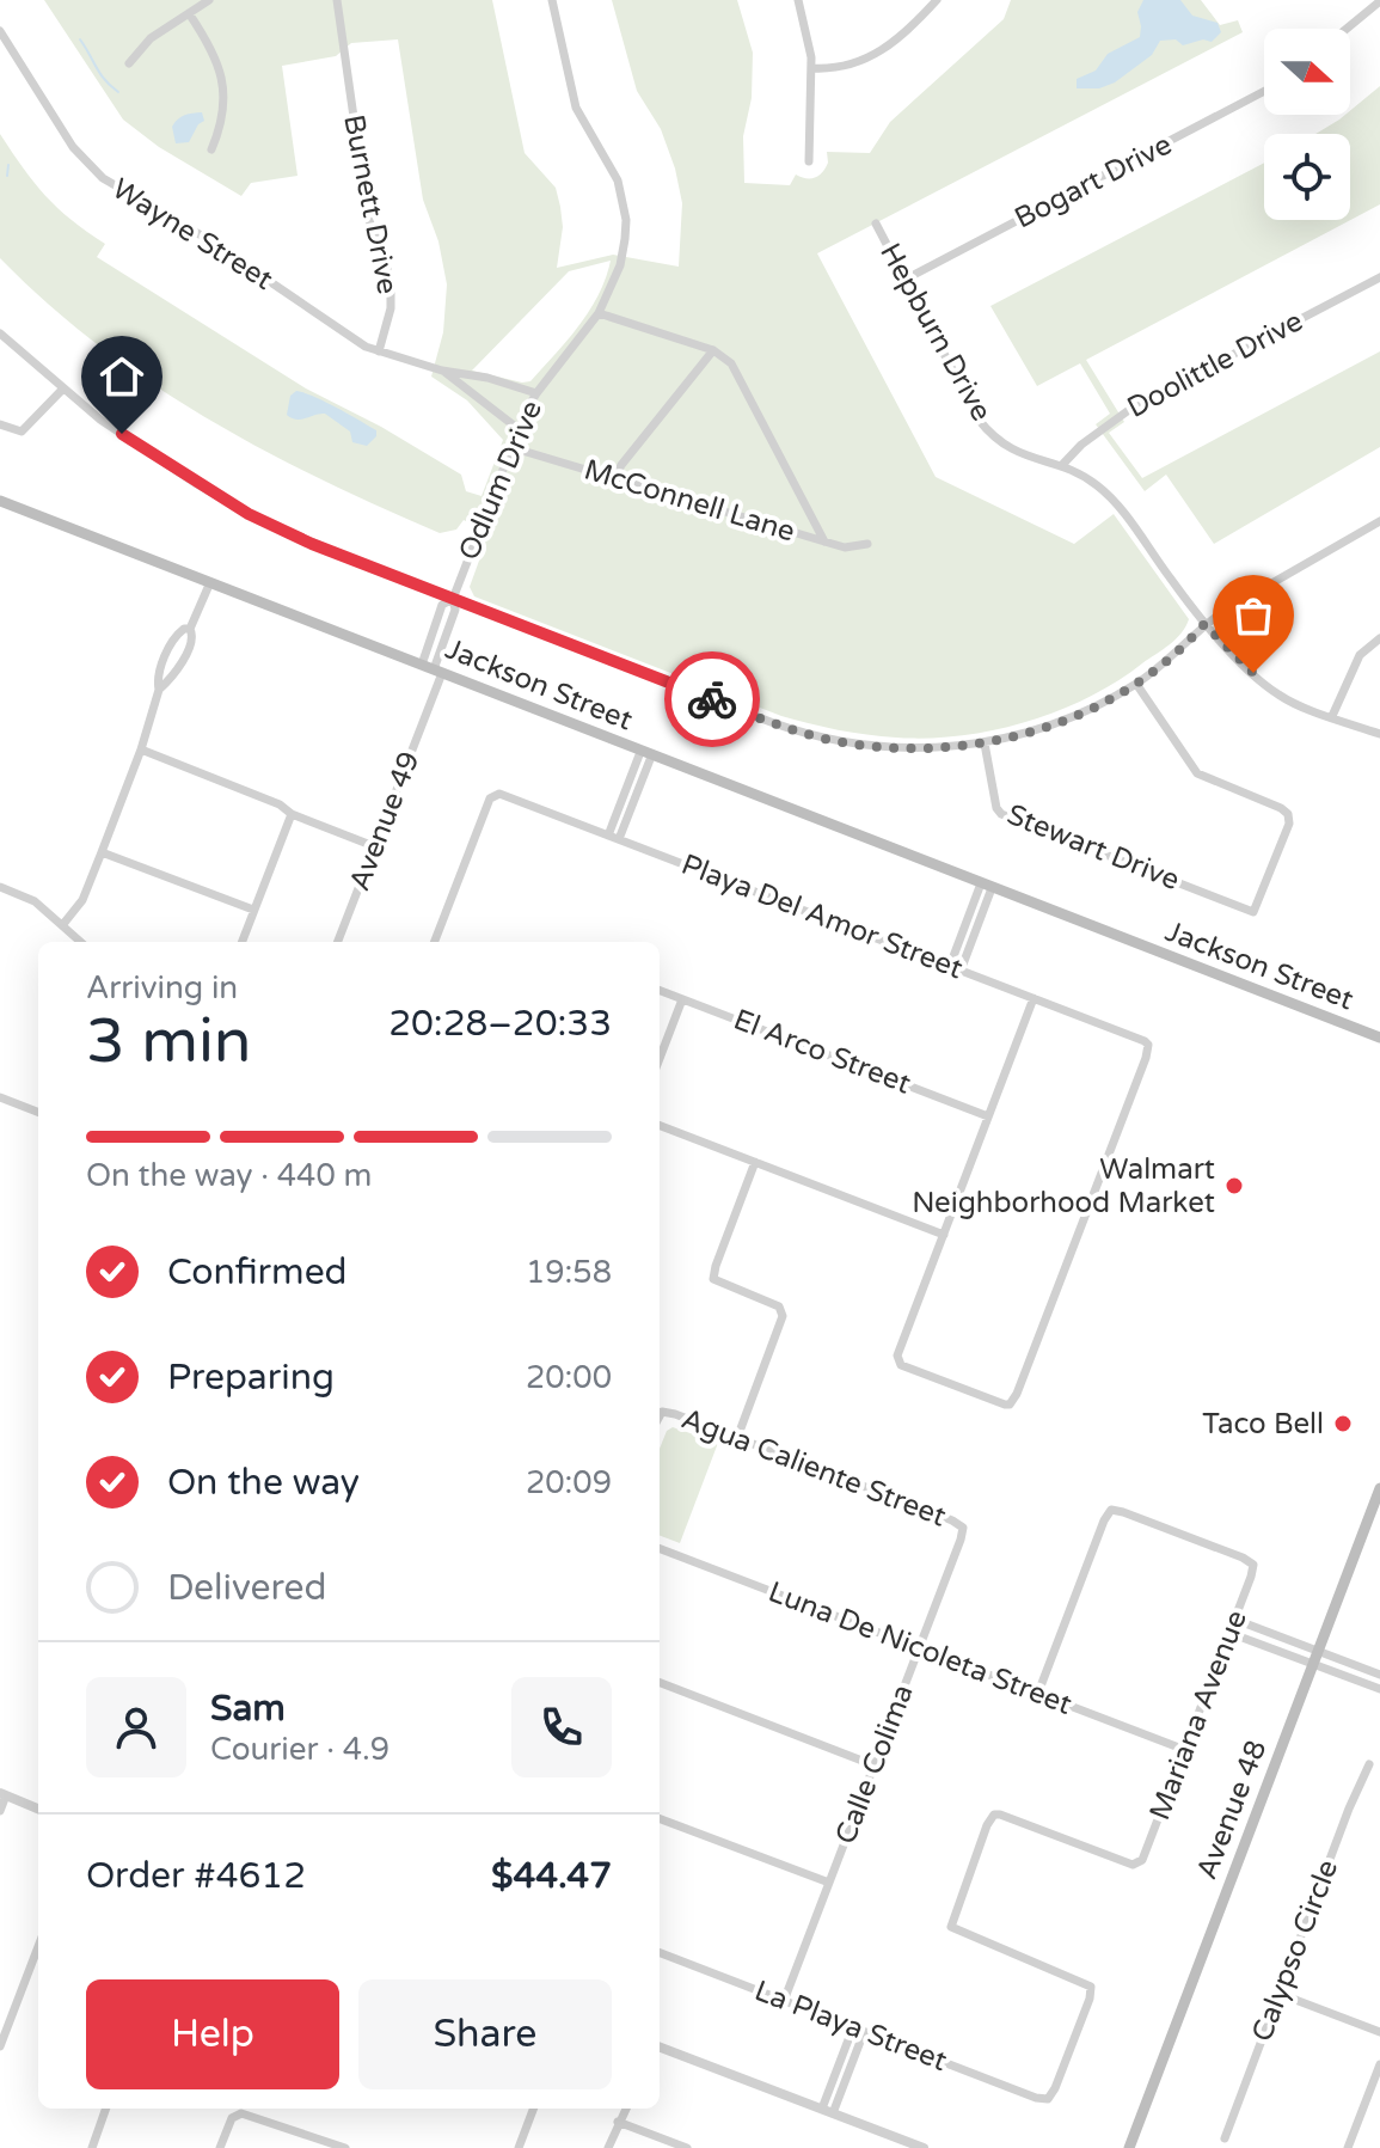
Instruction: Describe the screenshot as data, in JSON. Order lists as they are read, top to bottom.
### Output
{
  "streets": {
    "main road": ["Jackson Street", "Avenue 48"],
    "street": [
      "Bogart Drive",
      "Burnett Drive",
      "Wayne Street",
      "Hepburn Drive",
      "Doolittle Drive",
      "Odlum Drive",
      "McConnell Lane",
      "Avenue 49",
      "Stewart Drive",
      "Playa Del Amor Street",
      "El Arco Street",
      "Agua Caliente Street",
      "Luna De Nicoleta Street",
      "Mariana Avenue",
      "Calle Colima",
      "Calypso Circle",
      "La Playa Street"
    ]
  },
  "crossings": [
    ["Bogart Drive", "Hepburn Drive"],
    ["Burnett Drive", "Wayne Street"],
    ["Wayne Street", "Odlum Drive"],
    ["Hepburn Drive", "Doolittle Drive"],
    ["Odlum Drive", "McConnell Lane"],
    ["Odlum Drive", "Jackson Street"],
    ["Odlum Drive", "Avenue 49"],
    ["Jackson Street", "Avenue 49"],
    ["Agua Caliente Street", "Calle Colima"],
    ["Luna De Nicoleta Street", "Mariana Avenue"],
    ["Luna De Nicoleta Street", "Calle Colima"],
    ["Mariana Avenue", "La Playa Street"],
    ["Calle Colima", "La Playa Street"]
  ],
  "places": ["Walmart Neighborhood Market", "Taco Bell"],
  "north": "right",
  "page": {
    "heading": ["3 min", "Arriving in", "20:28–20:33"],
    "panel": [
      "Sam",
      "Courier · 4.9",
      "Order #4612",
      "$44.47"
    ],
    "bar": "On the way · 440 m",
    "list": [
      ["Confirmed", "19:58"],
      ["Preparing", "20:00"],
      ["On the way", "20:09"],
      "Delivered"
    ],
    "buttons": ["Help", "Share"]
  }
}
